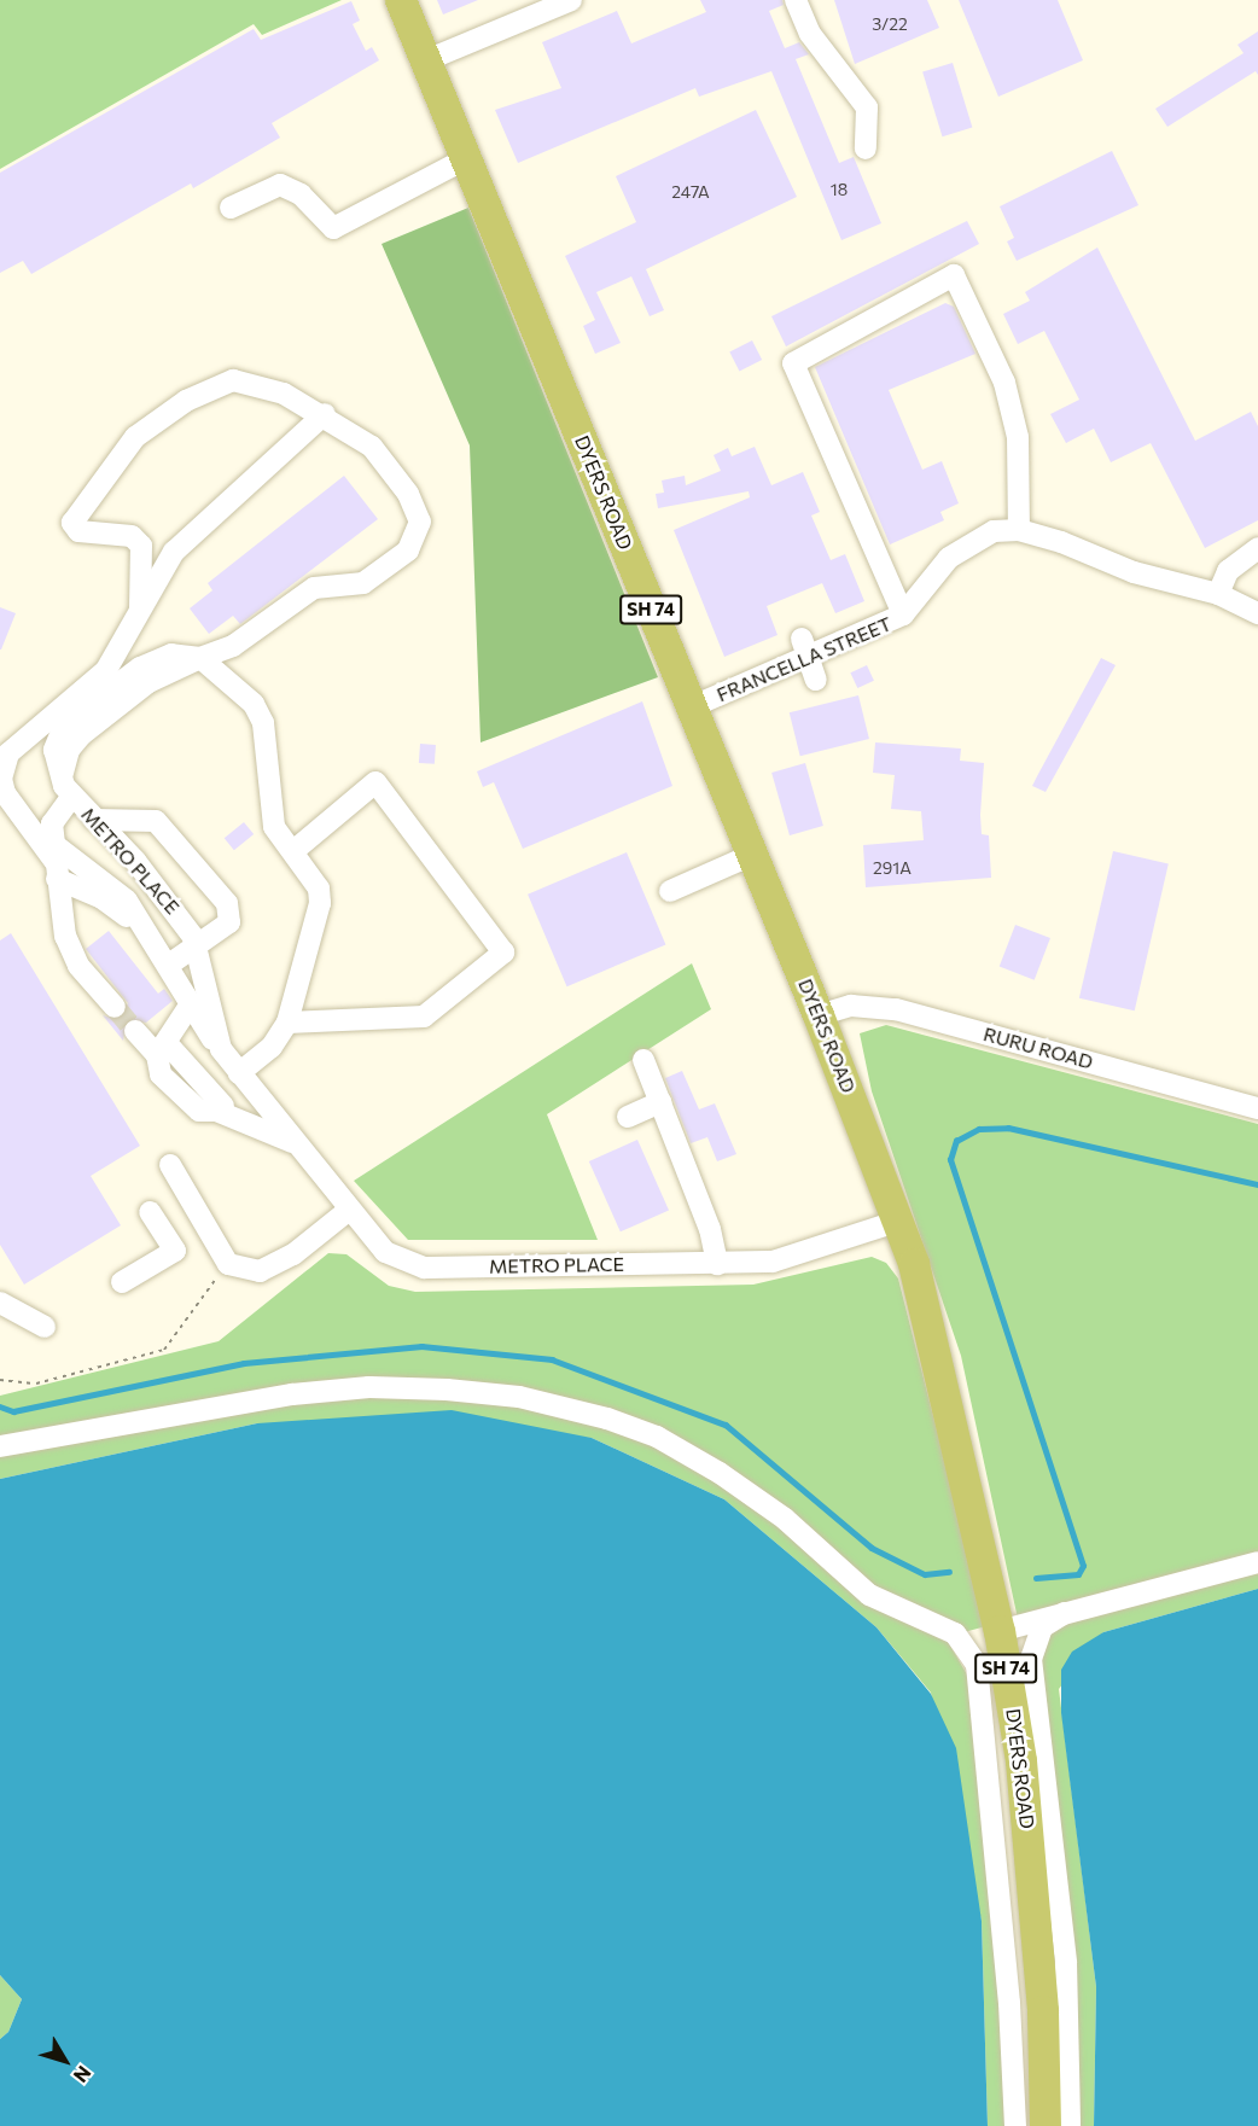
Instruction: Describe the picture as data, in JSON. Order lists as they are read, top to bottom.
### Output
{
  "streets": {
    "highway": ["DYERS ROAD", "SH 74"],
    "street": ["FRANCELLA STREET", "METRO PLACE", "RURU ROAD"]
  },
  "crossings": [
    ["DYERS ROAD", "FRANCELLA STREET"],
    ["DYERS ROAD", "METRO PLACE"],
    ["DYERS ROAD", "RURU ROAD"]
  ],
  "house_numbers": [
    "3/22",
    "18",
    "247A",
    "291A"
  ],
  "north": "bottom right"
}
